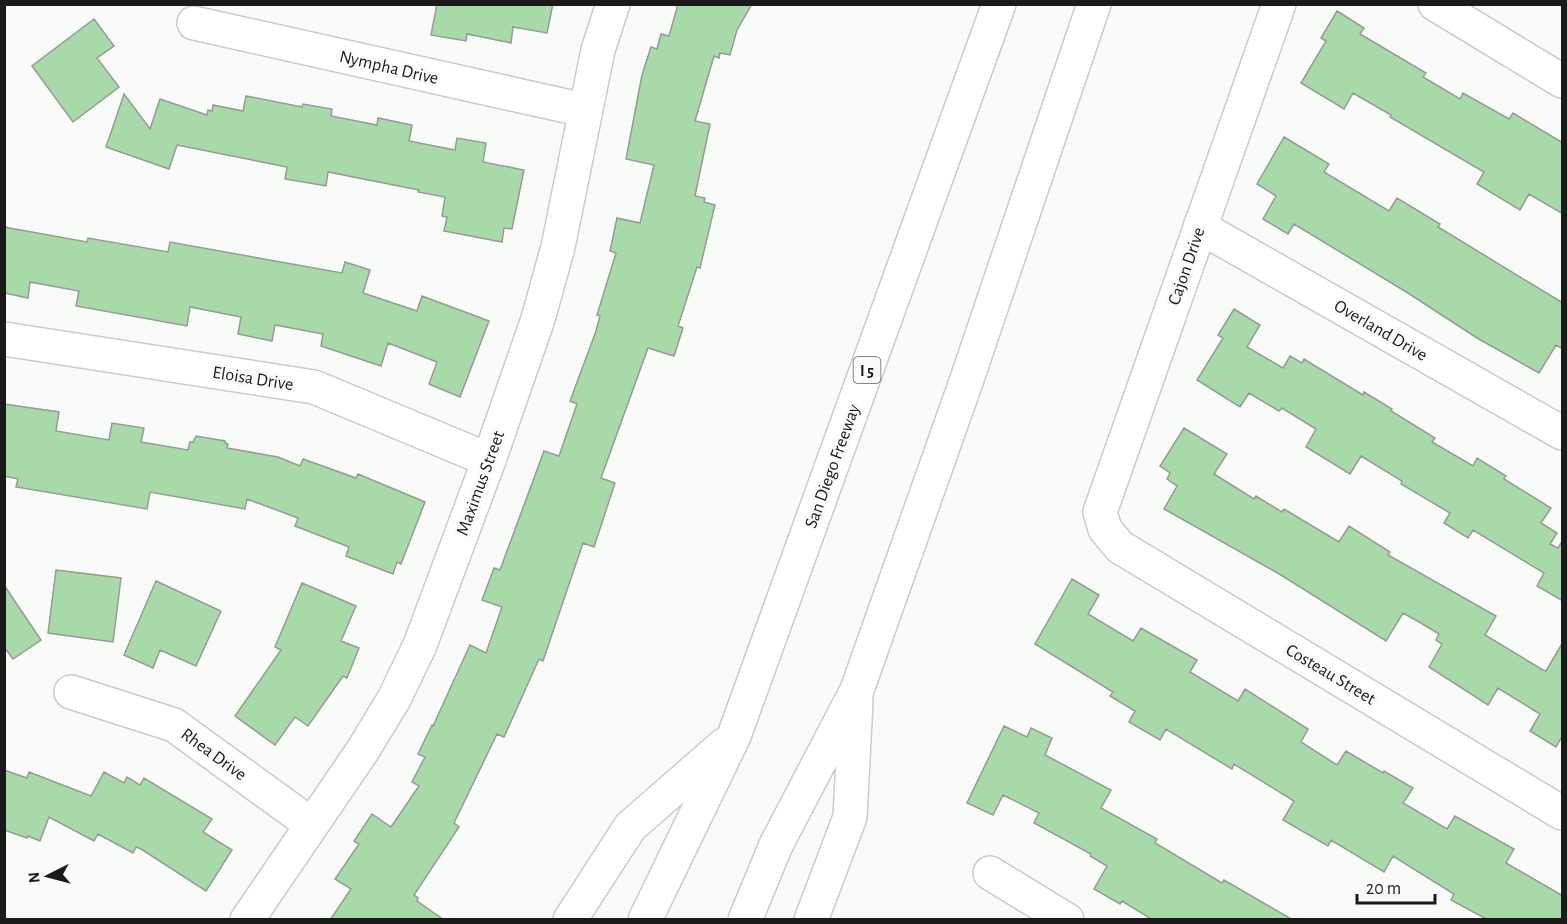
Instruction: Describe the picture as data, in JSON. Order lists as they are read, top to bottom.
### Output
{
  "streets": {
    "main road": [
      "Nympha Drive",
      "Cajon Drive",
      "Overland Drive",
      "I 5",
      "Eloisa Drive",
      "San Diego Freeway",
      "Maximus Street",
      "Costeau Street",
      "Rhea Drive"
    ]
  },
  "crossings": [
    ["Nympha Drive", "Maximus Street"],
    ["Cajon Drive", "Overland Drive"],
    ["Cajon Drive", "Costeau Street"],
    ["Eloisa Drive", "Maximus Street"],
    ["Maximus Street", "Rhea Drive"]
  ],
  "scale_bar": "20 m",
  "north": "left"
}
